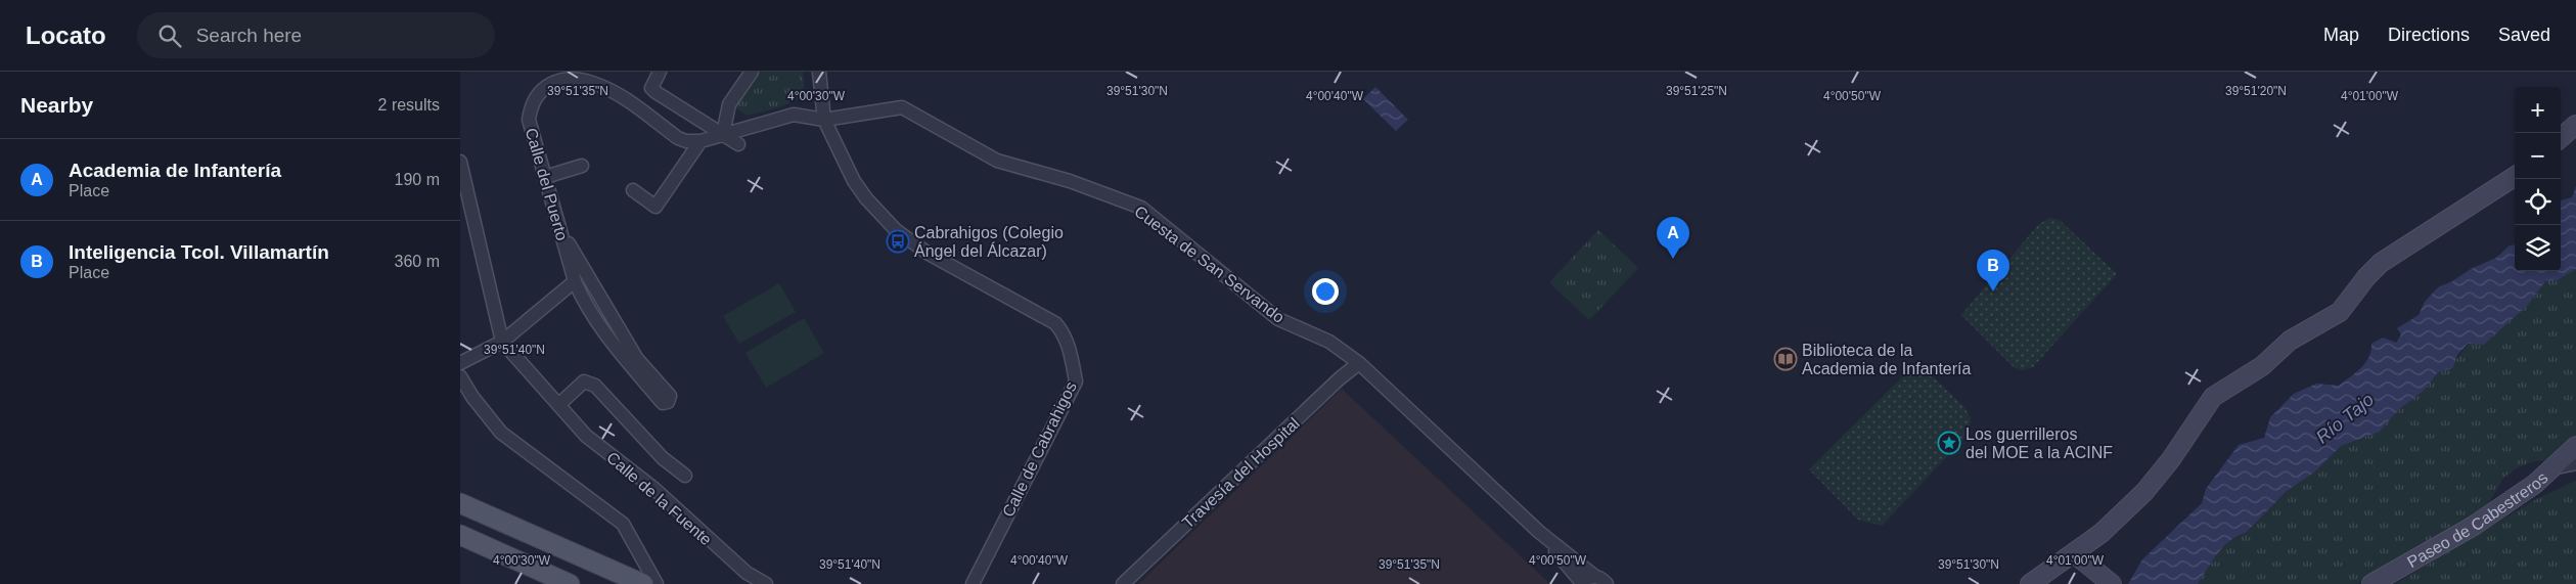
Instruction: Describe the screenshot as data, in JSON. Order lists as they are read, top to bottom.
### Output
{
  "streets": {
    "main road": ["Paseo de Cabestreros"],
    "street": [
      "Calle del Puerto",
      "Cuesta de San Servando",
      "Calle de Cabrahigos",
      "Travesía del Hospital",
      "Calle de la Fuente"
    ]
  },
  "crossings": [
    ["Calle del Puerto", "Cuesta de San Servando"],
    ["Calle del Puerto", "Calle de Cabrahigos"],
    ["Cuesta de San Servando", "Calle de Cabrahigos"],
    ["Cuesta de San Servando", "Travesía del Hospital"]
  ],
  "water": ["Río Tajo"],
  "places": {
    "bus stop": ["Cabrahigos (Colegio Ángel del Álcazar)"],
    "library": ["Biblioteca de la Academia de Infantería"],
    "place": ["Los guerrilleros del MOE a la ACINF"]
  },
  "page": {
    "header": "Locato",
    "search": "Search here",
    "nav": ["Map", "Directions", "Saved"],
    "heading": ["Nearby", "2 results"],
    "map_buttons": ["+", "−"],
    "list": [
      {
        "mark": "A",
        "name": "Academia de Infantería",
        "note": "Place",
        "value": "190 m"
      },
      {
        "mark": "B",
        "name": "Inteligencia Tcol. Villamartín",
        "note": "Place",
        "value": "360 m"
      }
    ],
    "pins": ["A", "B"]
  },
  "coordinates": [
    "39°51'20\"N",
    "39°51'35\"N",
    "39°51'30\"N",
    "39°51'25\"N",
    "4°00'50\"W",
    "4°00'30\"W",
    "4°00'40\"W",
    "4°01'00\"W",
    "39°51'40\"N"
  ]
}
